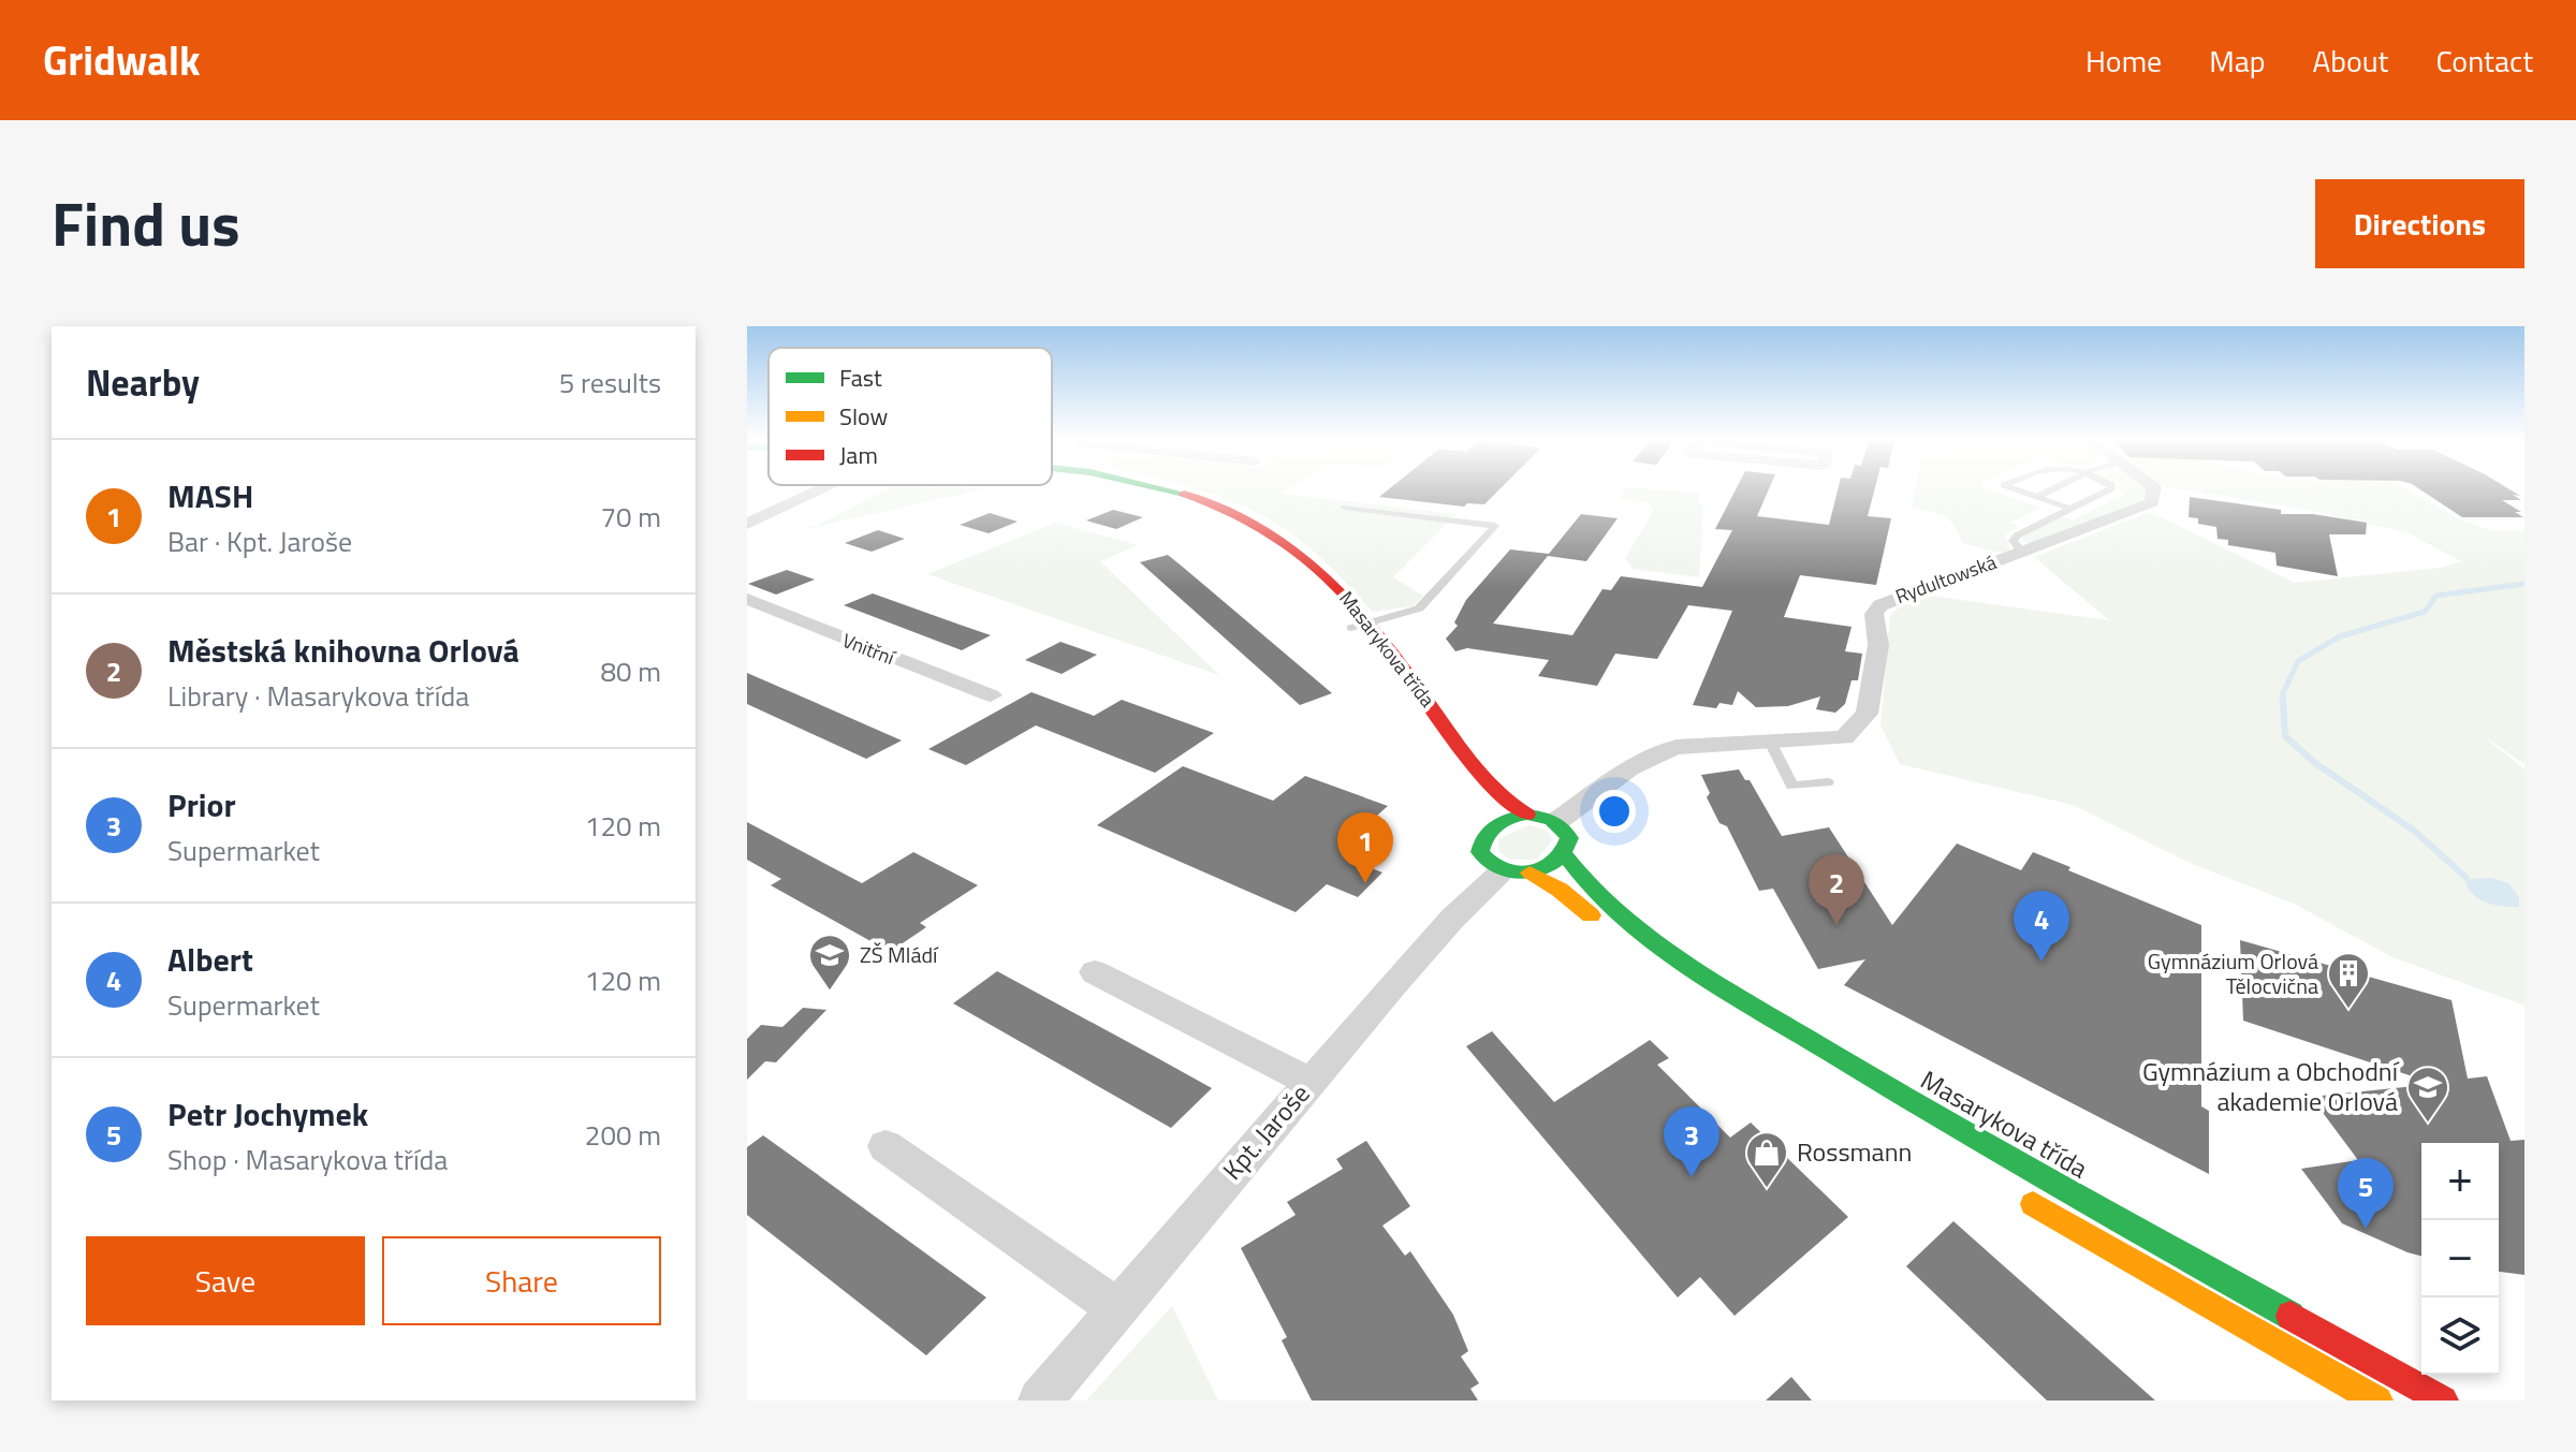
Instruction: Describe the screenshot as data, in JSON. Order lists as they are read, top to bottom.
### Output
{
  "streets": {
    "street": [
      "Rydultowská",
      "Vnitřní",
      "Masarykova třída",
      "Kpt. Jaroše"
    ]
  },
  "crossings": [
    ["Rydultowská", "Masarykova třída"],
    ["Rydultowská", "Kpt. Jaroše"],
    ["Masarykova třída", "Kpt. Jaroše"]
  ],
  "places": {
    "school or university": ["ZŠ Mládí", "Gymnázium a Obchodní akademie Orlová"],
    "building": ["Gymnázium Orlová Tělocvična"],
    "shop": ["Rossmann"]
  },
  "legend": ["Fast", "Slow", "Jam"],
  "page": {
    "header": "Gridwalk",
    "nav": [
      "Home",
      "Map",
      "About",
      "Contact"
    ],
    "title": "Find us",
    "buttons": [
      "Directions",
      ["Save", "Share"]
    ],
    "heading": ["Nearby", "5 results"],
    "list": [
      {
        "mark": "1",
        "name": "MASH",
        "note": "Bar · Kpt. Jaroše",
        "value": "70 m"
      },
      {
        "mark": "2",
        "name": "Městská knihovna Orlová",
        "note": "Library · Masarykova třída",
        "value": "80 m"
      },
      {
        "mark": "3",
        "name": "Prior",
        "note": "Supermarket",
        "value": "120 m"
      },
      {
        "mark": "4",
        "name": "Albert",
        "note": "Supermarket",
        "value": "120 m"
      },
      {
        "mark": "5",
        "name": "Petr Jochymek",
        "note": "Shop · Masarykova třída",
        "value": "200 m"
      }
    ],
    "pins": [
      "1",
      "2",
      "4",
      "3",
      "5"
    ],
    "map_buttons": ["+", "−"]
  }
}
